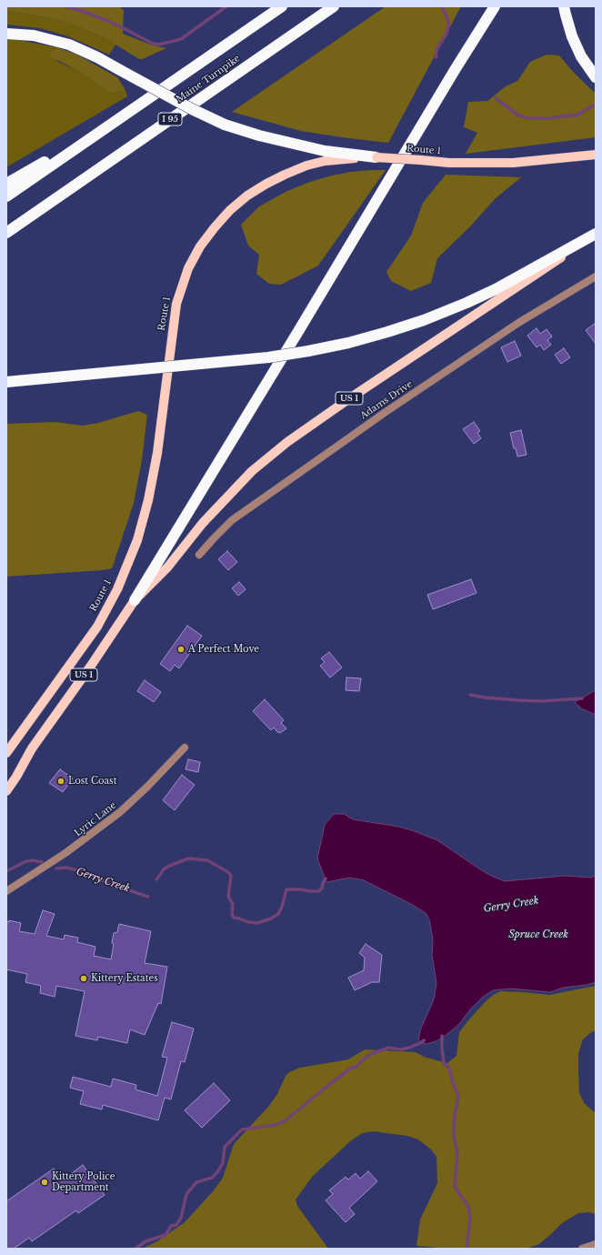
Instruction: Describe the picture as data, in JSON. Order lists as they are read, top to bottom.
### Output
{
  "streets": {
    "highway": ["Maine Turnpike", "I 95"],
    "main road": ["Route 1", "US 1"],
    "street": ["Adams Drive", "Lyric Lane"]
  },
  "water": ["Gerry Creek", "Spruce Creek"],
  "places": [
    "A Perfect Move",
    "Lost Coast",
    "Kittery Estates",
    "Kittery Police Department"
  ]
}
